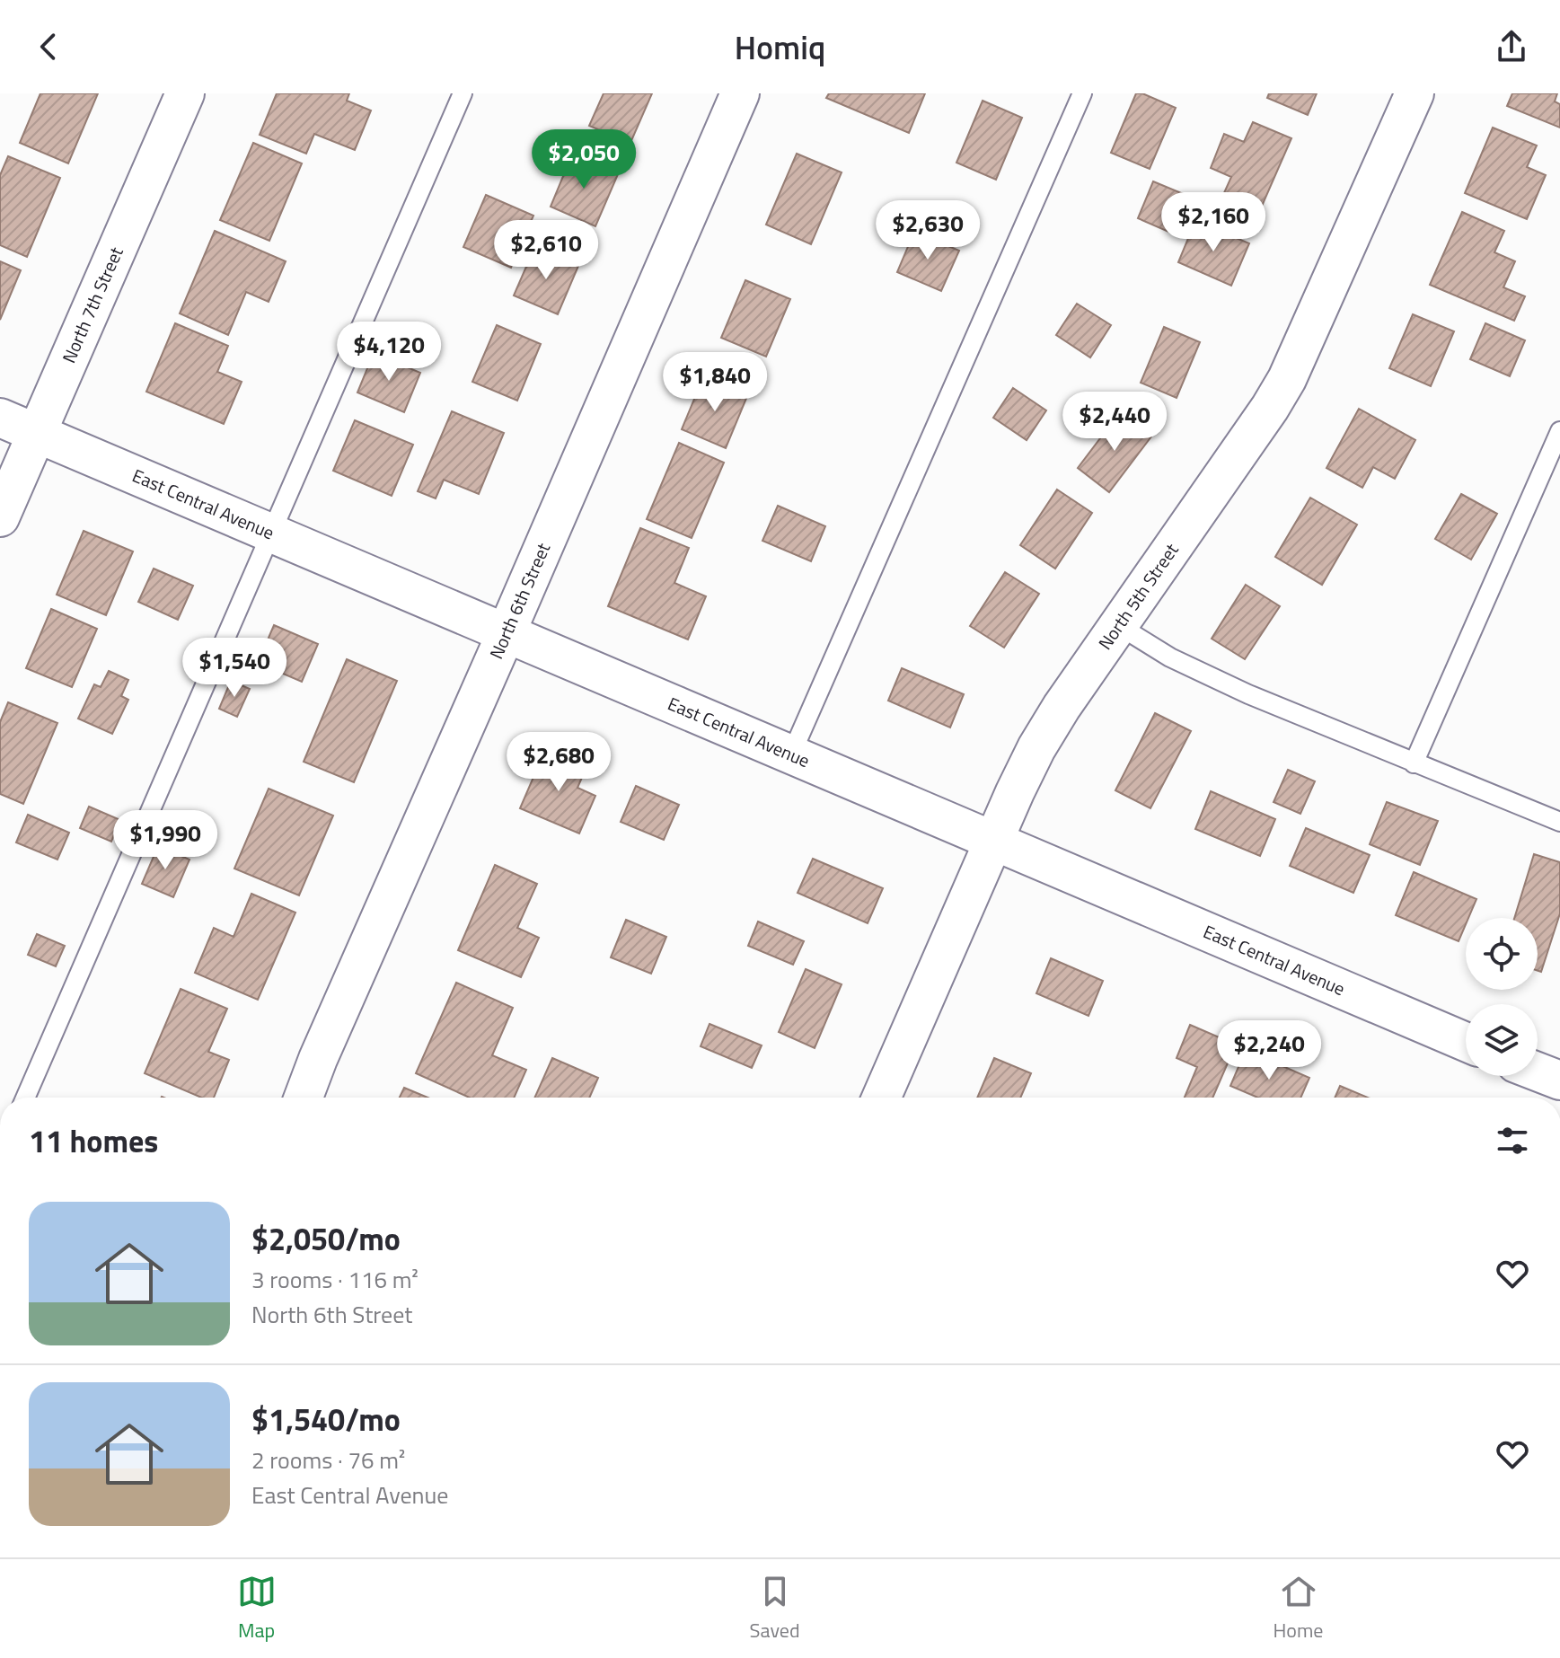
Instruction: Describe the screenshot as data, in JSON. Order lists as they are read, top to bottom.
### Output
{
  "streets": {
    "street": [
      "North 7th Street",
      "East Central Avenue",
      "North 5th Street",
      "North 6th Street"
    ]
  },
  "crossings": [
    ["North 7th Street", "East Central Avenue"],
    ["East Central Avenue", "North 5th Street"],
    ["East Central Avenue", "North 6th Street"]
  ],
  "page": {
    "header": "Homiq",
    "price": [
      "$2,050",
      "$2,160",
      "$2,630",
      "$2,610",
      "$4,120",
      "$1,840",
      "$2,440",
      "$1,540",
      "$2,680",
      "$1,990",
      "$2,240"
    ],
    "heading": "11 homes",
    "list": [
      {
        "name": "$2,050/mo",
        "note": "3 rooms · 116 m² · North 6th Street"
      },
      {
        "name": "$1,540/mo",
        "note": "2 rooms · 76 m² · East Central Avenue"
      }
    ],
    "tabs": ["Map", "Saved", "Home"]
  }
}
